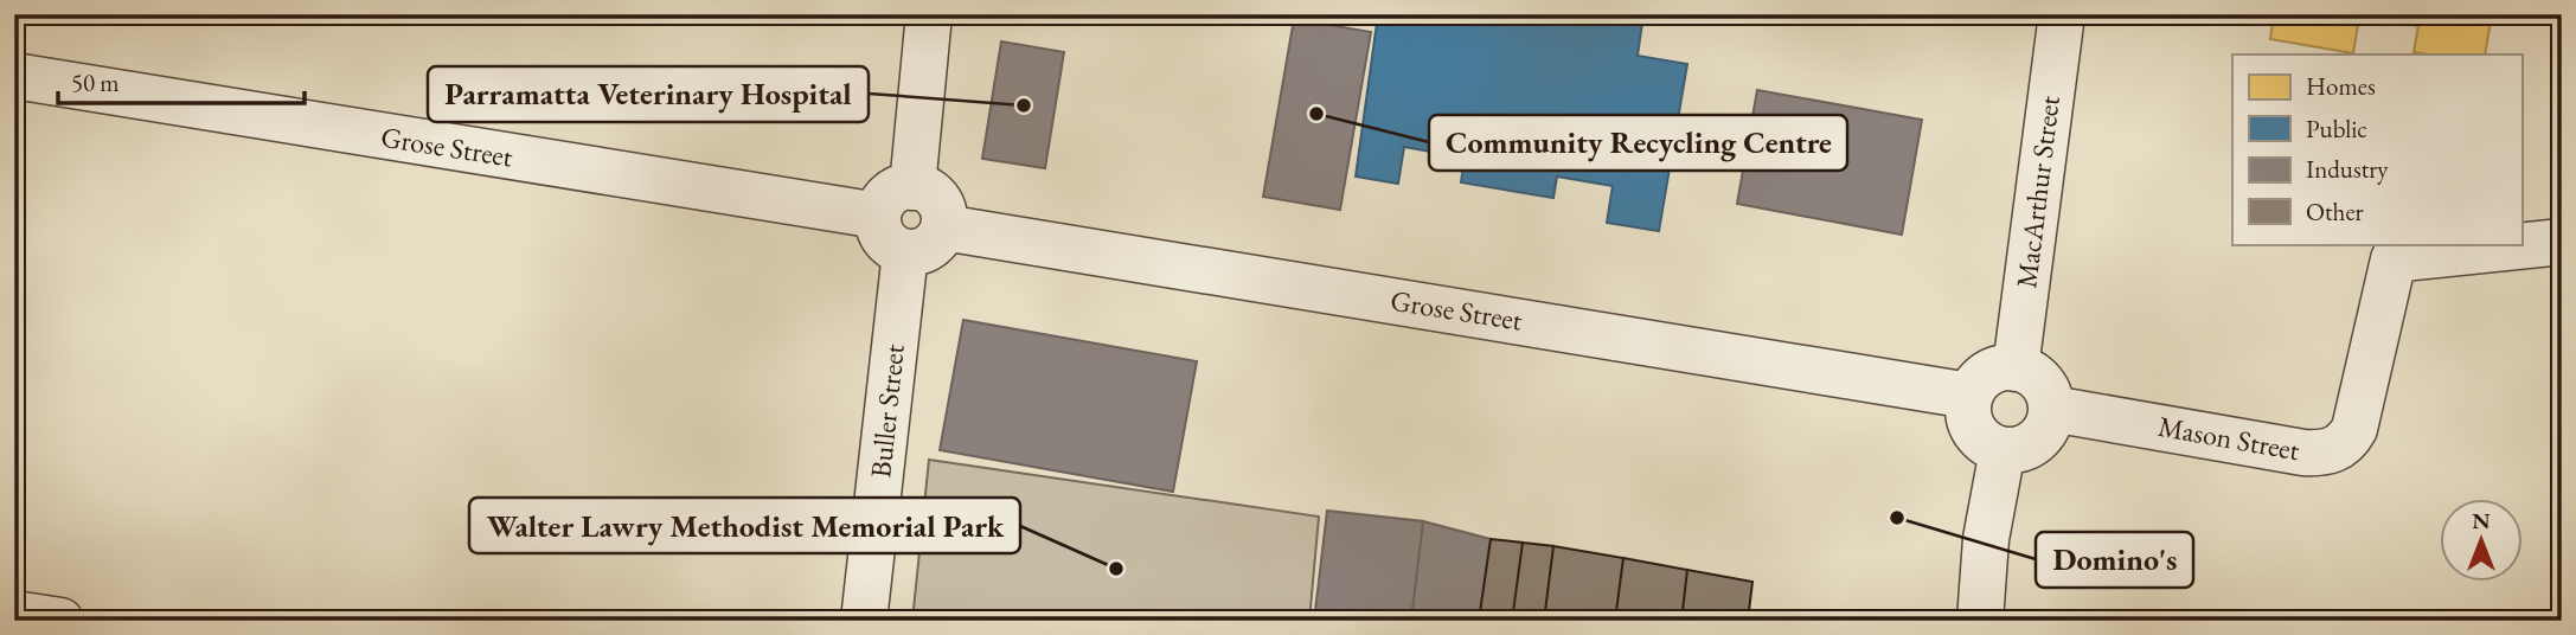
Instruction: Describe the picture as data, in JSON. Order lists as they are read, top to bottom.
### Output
{
  "streets": {
    "street": [
      "Grose Street",
      "MacArthur Street",
      "Buller Street",
      "Mason Street"
    ]
  },
  "crossings": [
    ["Grose Street", "MacArthur Street"],
    ["Grose Street", "Buller Street"],
    ["Grose Street", "Mason Street"],
    ["MacArthur Street", "Mason Street"]
  ],
  "places": [
    "Parramatta Veterinary Hospital",
    "Community Recycling Centre",
    "Domino's",
    "Walter Lawry Methodist Memorial Park"
  ],
  "legend": [
    "Homes",
    "Public",
    "Industry",
    "Other"
  ],
  "scale_bar": "50 m",
  "north": "top"
}
